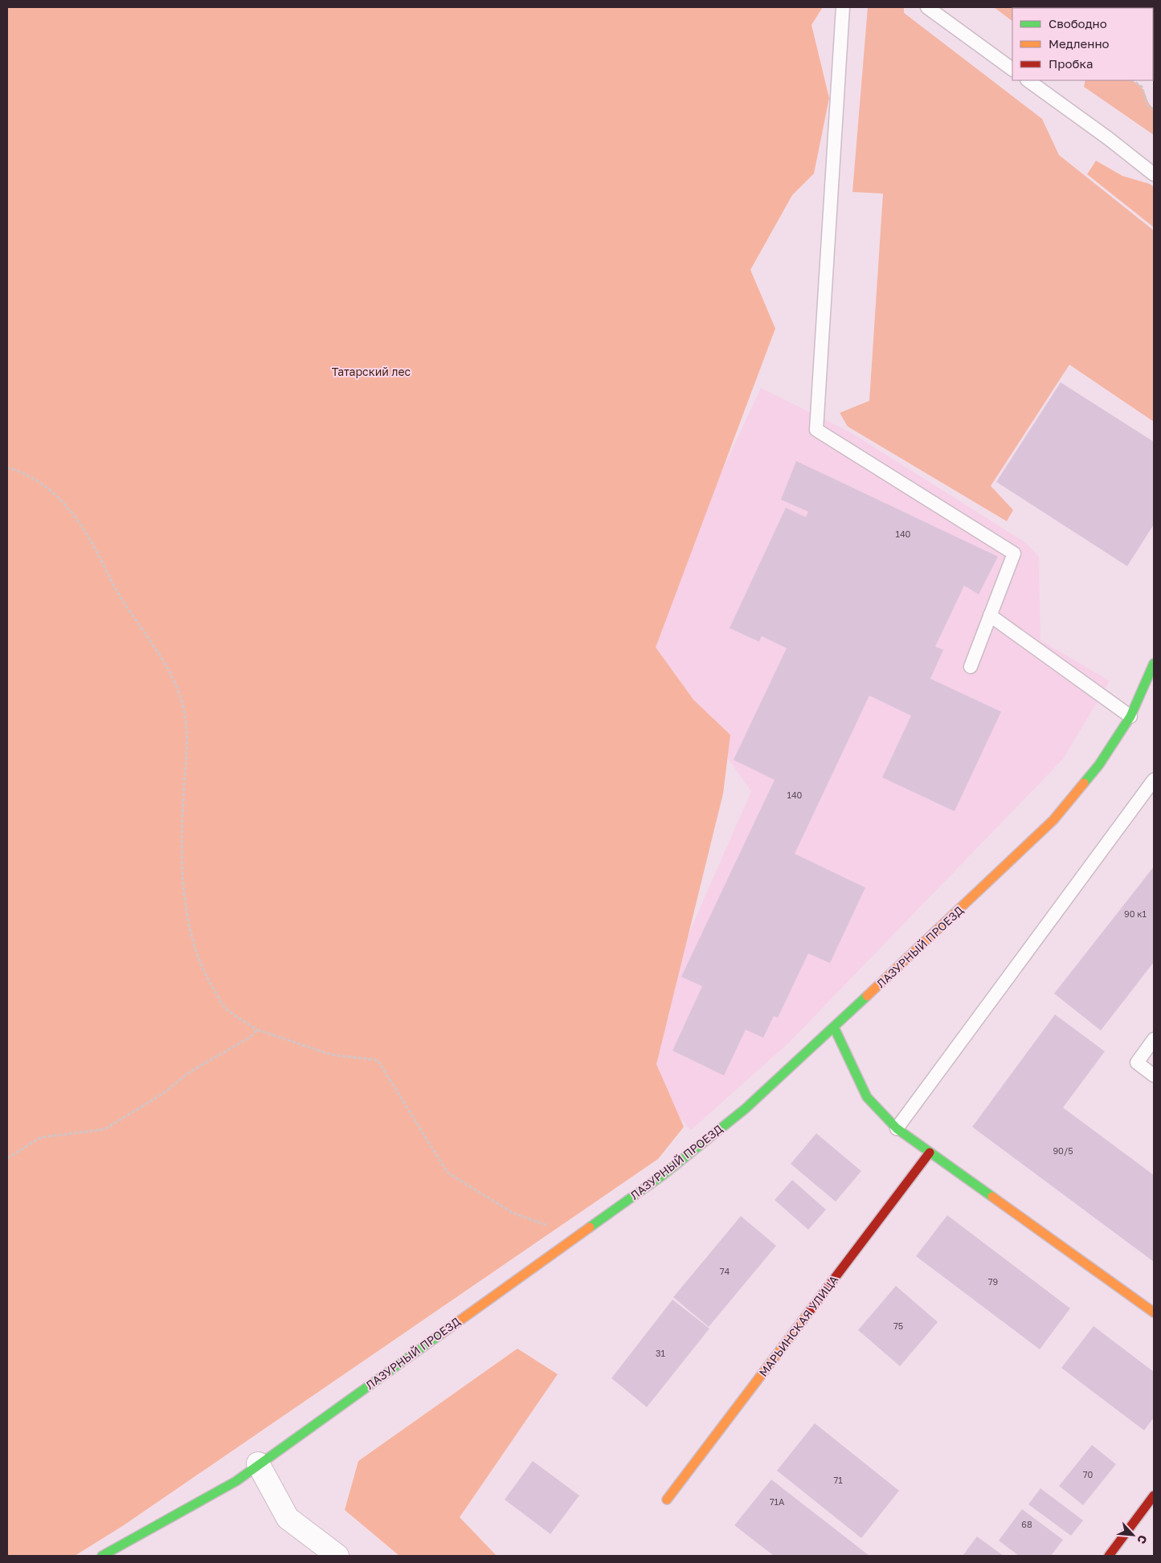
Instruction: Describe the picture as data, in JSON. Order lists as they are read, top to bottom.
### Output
{
  "streets": {
    "street": ["ЛАЗУРНЫЙ ПРОЕЗД", "МАРЬИНСКАЯ УЛИЦА"]
  },
  "parks": ["Татарский лес"],
  "house_numbers": [
    "140",
    "140",
    "90 к1",
    "90/5",
    "74",
    "79",
    "75",
    "31",
    "70",
    "71",
    "71А",
    "68"
  ],
  "legend": ["Свободно", "Медленно", "Пробка"],
  "north": "bottom right"
}
